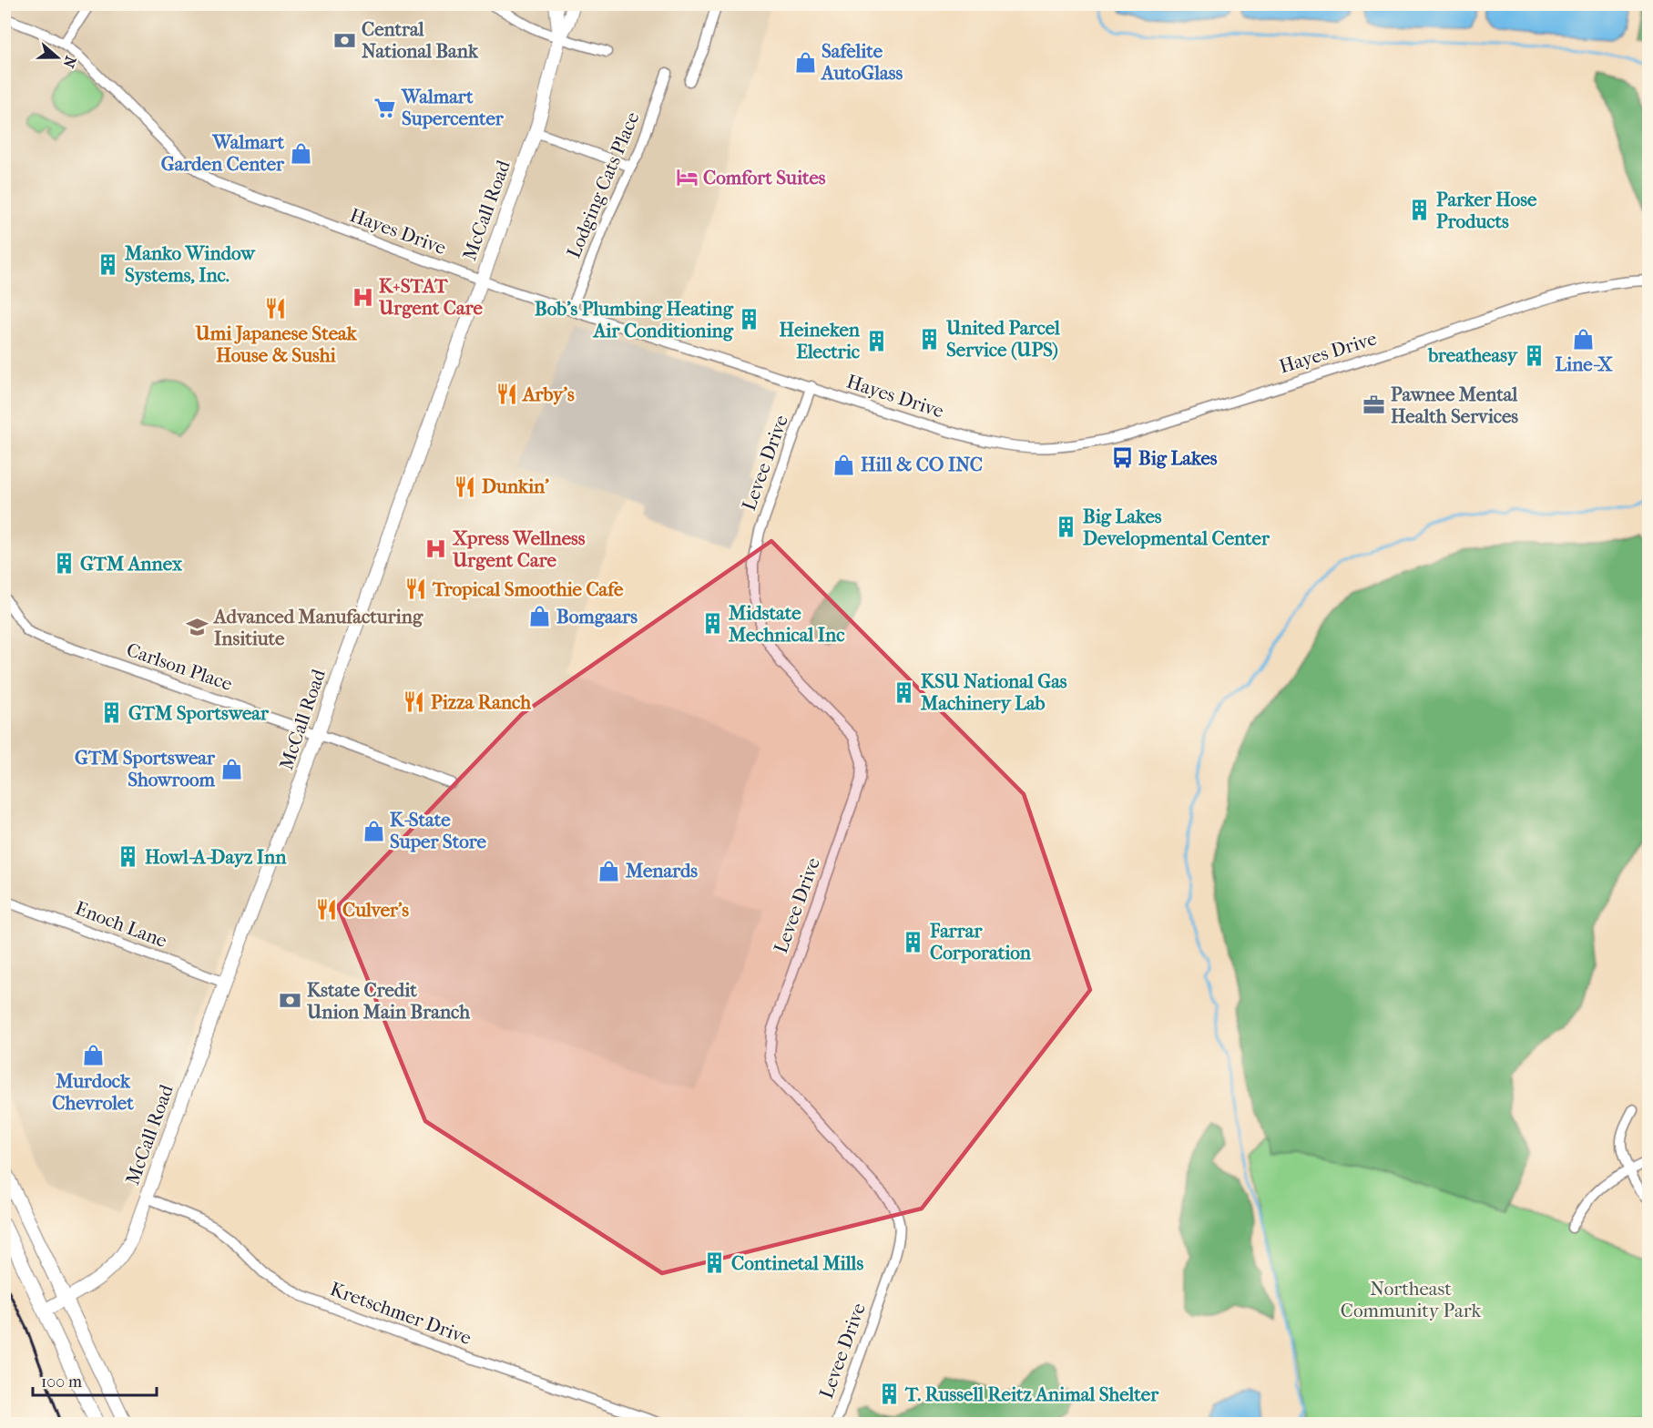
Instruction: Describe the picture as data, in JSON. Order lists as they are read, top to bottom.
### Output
{
  "streets": {
    "main road": ["McCall Road"],
    "street": [
      "Lodging Cats Place",
      "Hayes Drive",
      "Levee Drive",
      "Carlson Place",
      "Enoch Lane",
      "Kretschmer Drive"
    ]
  },
  "crossings": [
    ["Lodging Cats Place", "Hayes Drive"],
    ["McCall Road", "Hayes Drive"],
    ["McCall Road", "Carlson Place"],
    ["McCall Road", "Enoch Lane"],
    ["McCall Road", "Kretschmer Drive"],
    ["Hayes Drive", "Levee Drive"]
  ],
  "parks": ["Northeast Community Park"],
  "places": {
    "bank": ["Central National Bank", "Kstate Credit Union Main Branch"],
    "shop": [
      "Safelite AutoGlass",
      "Walmart Garden Center",
      "Line-X",
      "Hill & CO INC",
      "Bomgaars",
      "GTM Sportswear Showroom",
      "K-State Super Store",
      "Menards",
      "Murdock Chevrolet"
    ],
    "supermarket": ["Walmart Supercenter"],
    "hotel": ["Comfort Suites"],
    "building": [
      "Parker Hose Products",
      "Manko Window Systems, Inc.",
      "Bob's Plumbing Heating Air Conditioning",
      "United Parcel Service (UPS)",
      "Heineken Electric",
      "breatheasy",
      "Big Lakes Developmental Center",
      "GTM Annex",
      "Midstate Mechnical Inc",
      "KSU National Gas Machinery Lab",
      "GTM Sportswear",
      "Howl-A-Dayz Inn",
      "Farrar Corporation",
      "Continetal Mills",
      "T. Russell Reitz Animal Shelter"
    ],
    "hospital": ["K+STAT Urgent Care", "Xpress Wellness Urgent Care"],
    "restaurant": [
      "Umi Japanese Steak House & Sushi",
      "Arby's",
      "Dunkin'",
      "Tropical Smoothie Cafe",
      "Pizza Ranch",
      "Culver's"
    ],
    "office": ["Pawnee Mental Health Services"],
    "bus stop": ["Big Lakes"],
    "school or university": ["Advanced Manufacturing Insitiute"]
  },
  "scale_bar": "100 m",
  "north": "right"
}
